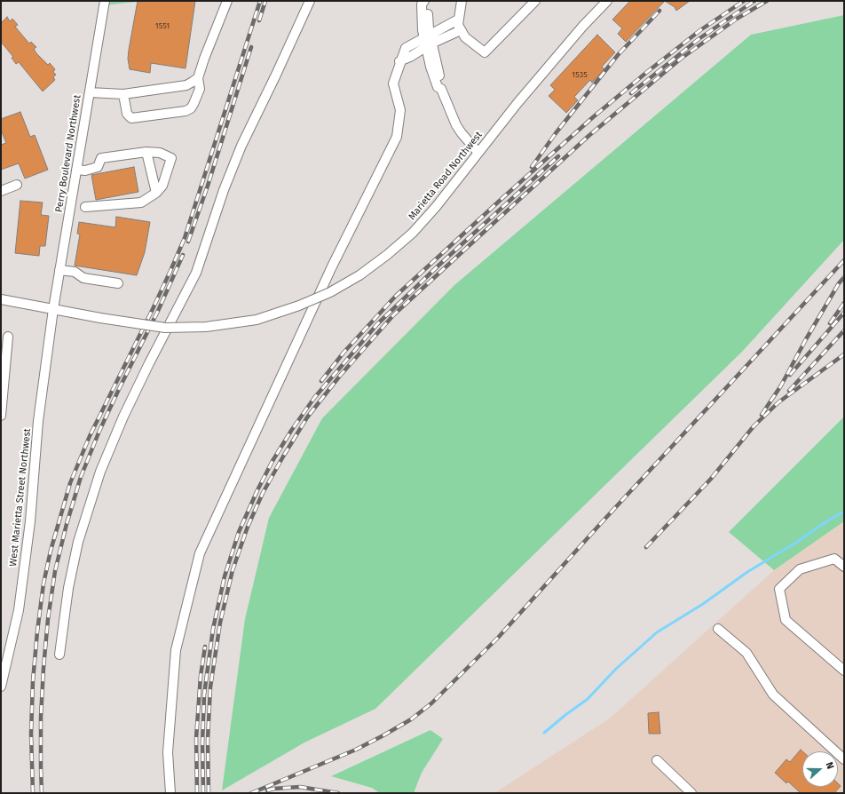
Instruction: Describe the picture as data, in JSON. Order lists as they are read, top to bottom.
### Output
{
  "streets": {
    "street": ["Perry Boulevard Northwest", "Marietta Road Northwest", "West Marietta Street Northwest"]
  },
  "crossings": [
    ["Perry Boulevard Northwest", "Marietta Road Northwest"],
    ["Perry Boulevard Northwest", "West Marietta Street Northwest"],
    ["Marietta Road Northwest", "West Marietta Street Northwest"]
  ],
  "house_numbers": ["1551", "1535"],
  "north": "right"
}
